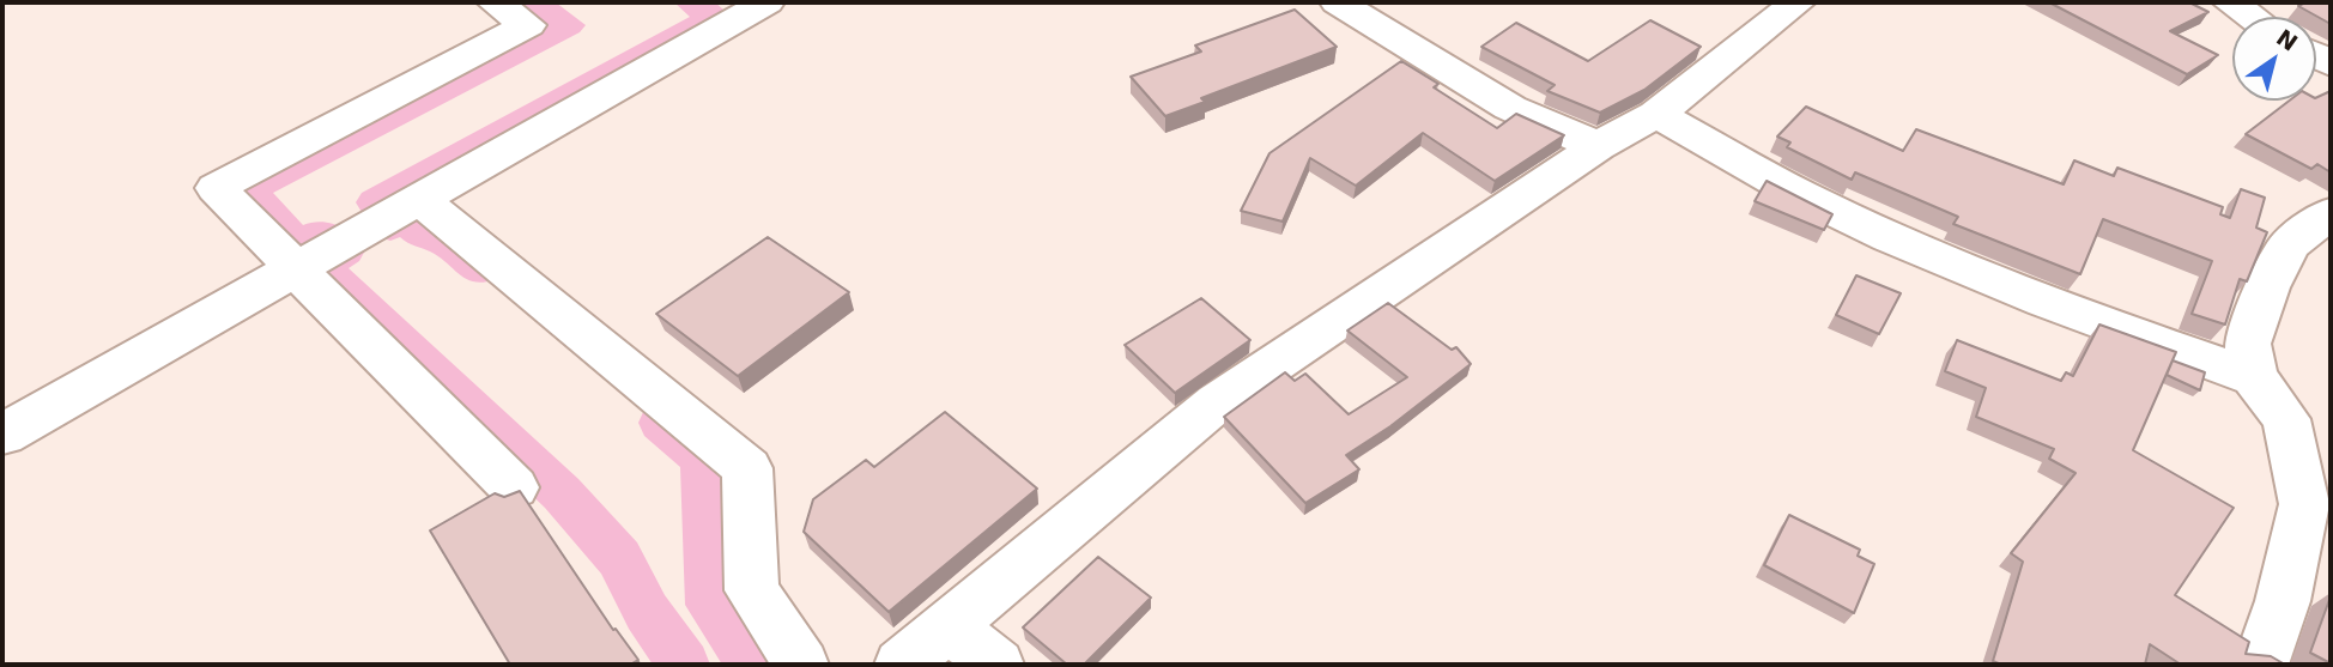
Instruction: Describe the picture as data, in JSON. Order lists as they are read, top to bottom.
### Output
{
  "north": "top right"
}
